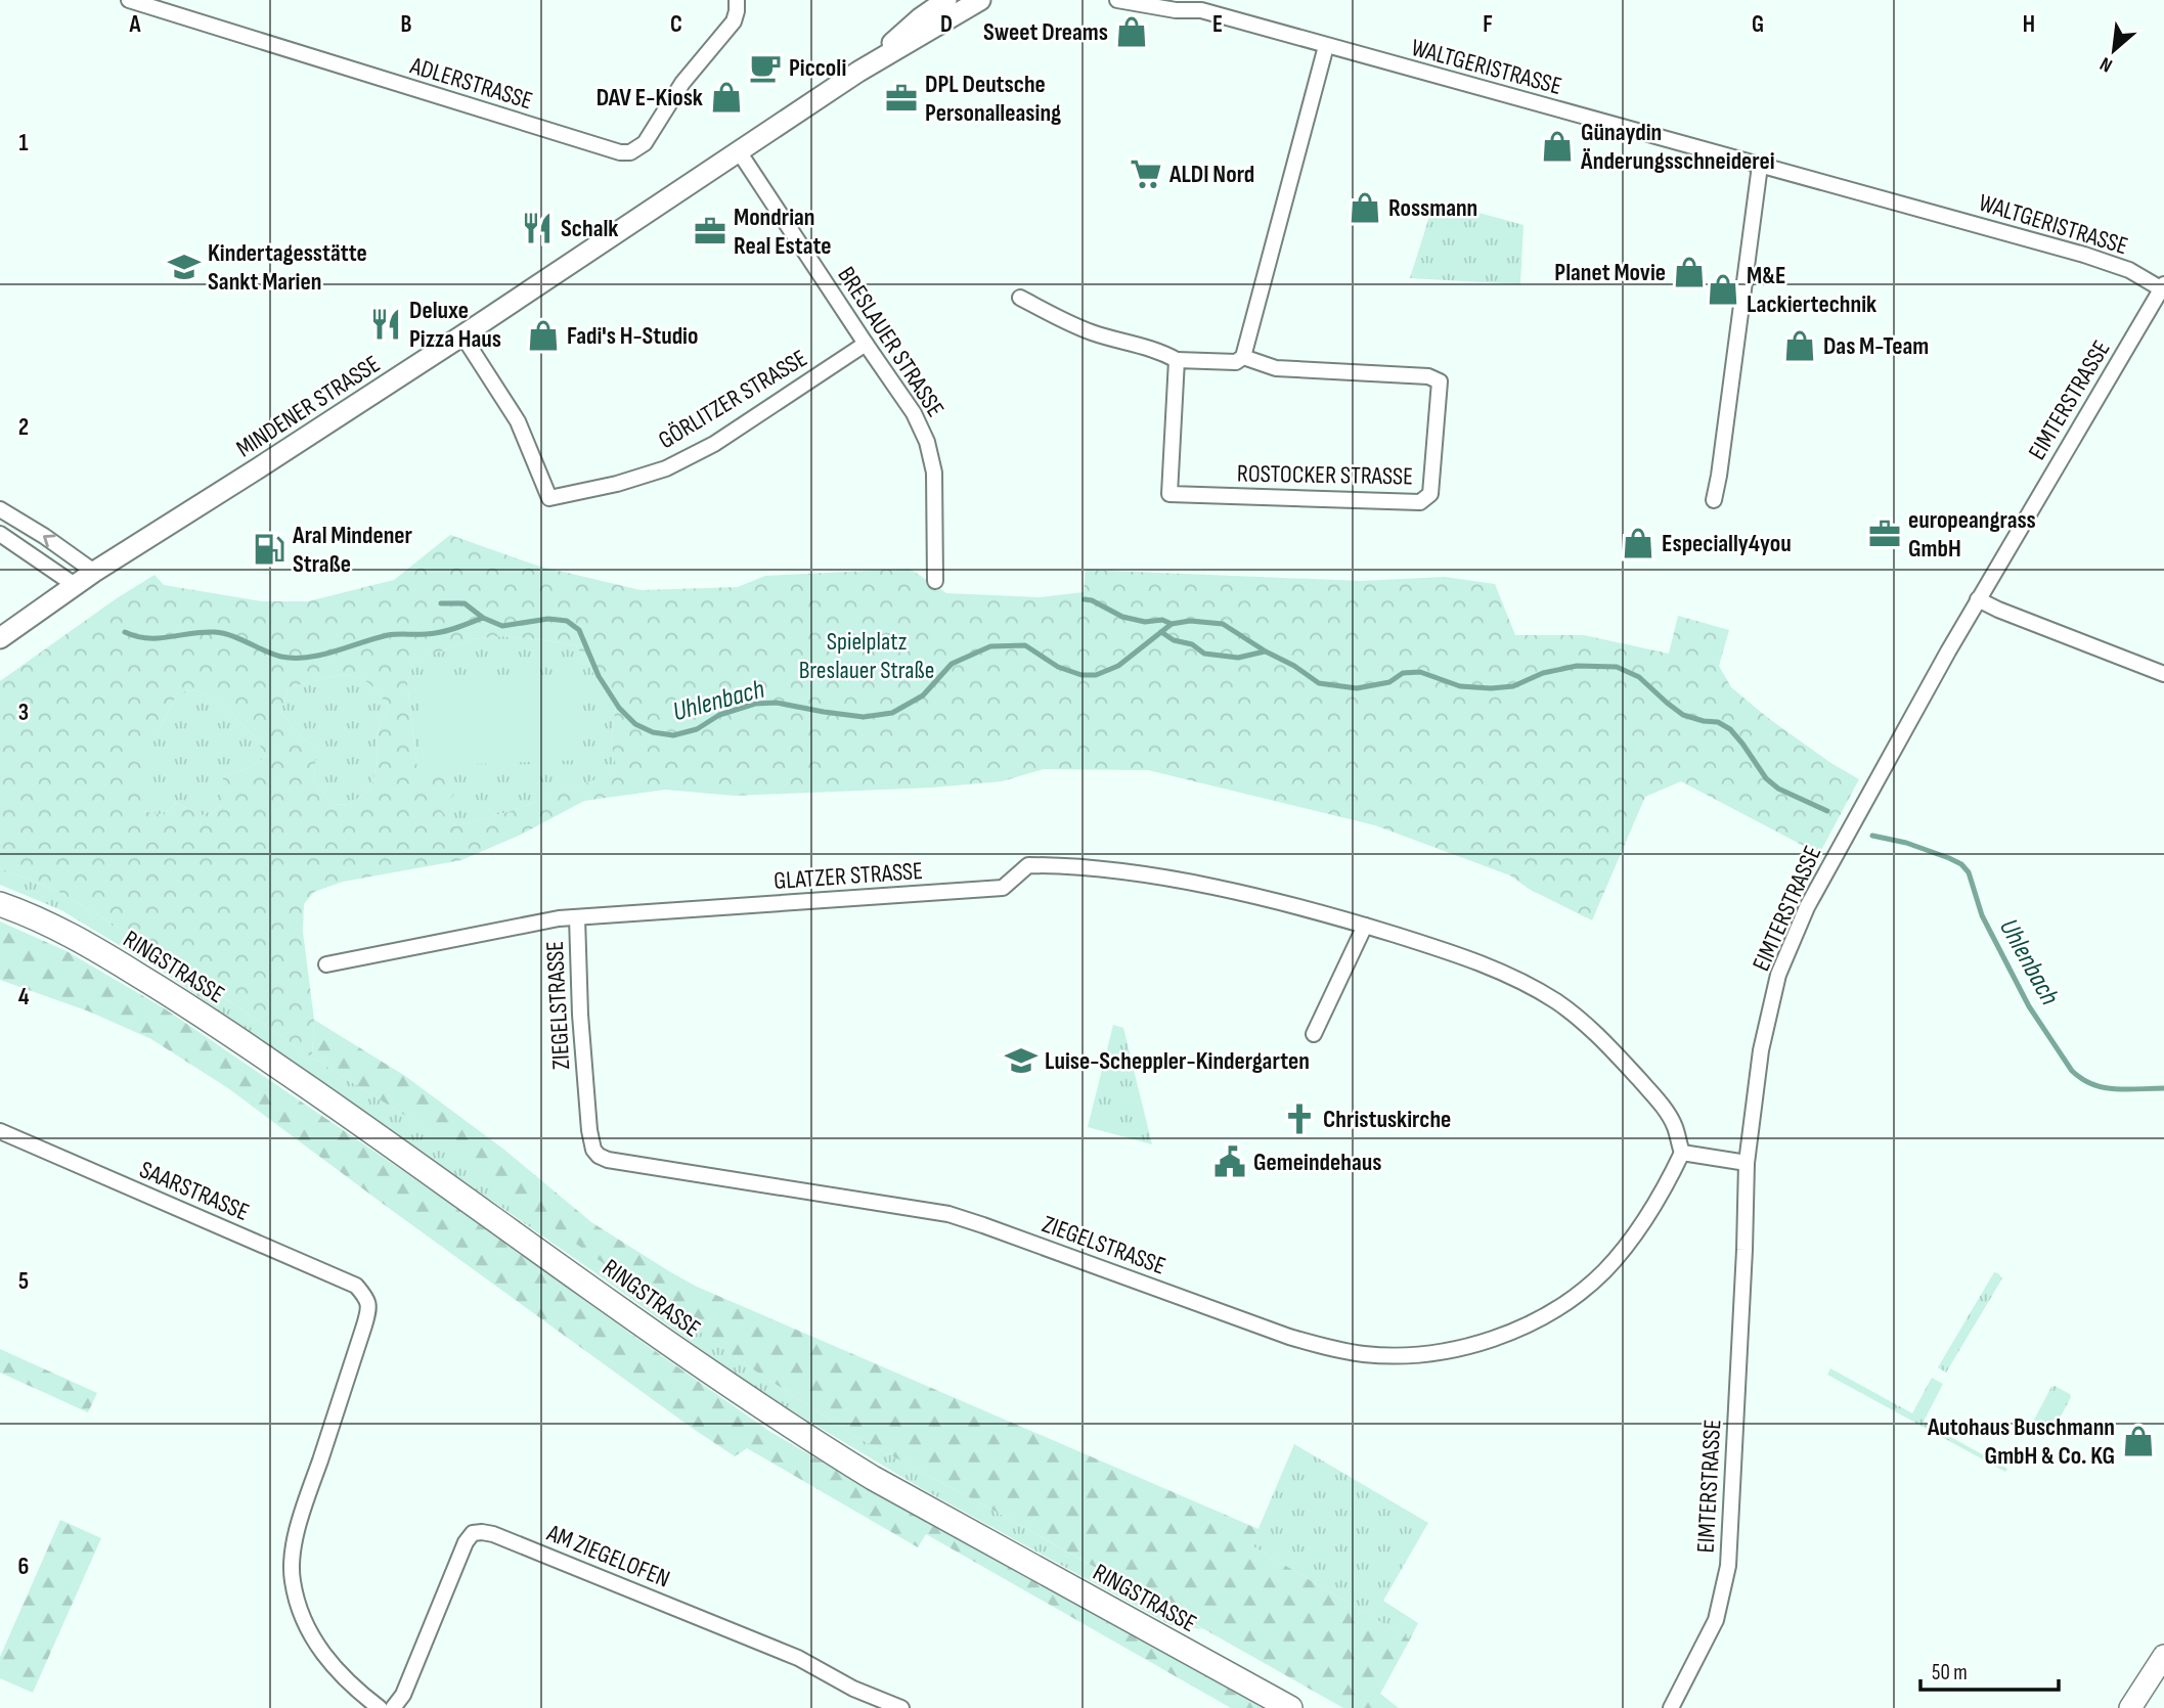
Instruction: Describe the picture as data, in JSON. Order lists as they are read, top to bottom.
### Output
{
  "streets": {
    "main road": ["RINGSTRASSE"],
    "street": [
      "WALTGERISTRASSE",
      "ADLERSTRASSE",
      "BRESLAUER STRASSE",
      "GÖRLITZER STRASSE",
      "EIMTERSTRASSE",
      "MINDENER STRASSE",
      "ROSTOCKER STRASSE",
      "GLATZER STRASSE",
      "ZIEGELSTRASSE",
      "SAARSTRASSE",
      "AM ZIEGELOFEN"
    ]
  },
  "crossings": [
    ["WALTGERISTRASSE", "EIMTERSTRASSE"],
    ["BRESLAUER STRASSE", "GÖRLITZER STRASSE"],
    ["BRESLAUER STRASSE", "MINDENER STRASSE"],
    ["GÖRLITZER STRASSE", "MINDENER STRASSE"],
    ["GLATZER STRASSE", "ZIEGELSTRASSE"]
  ],
  "water": ["Uhlenbach"],
  "parks": ["Spielplatz Breslauer Straße"],
  "places": {
    "shop": [
      "Sweet Dreams",
      "DAV E-Kiosk",
      "Günaydin Änderungsschneiderei",
      "Rossmann",
      "Planet Movie",
      "M&E Lackiertechnik",
      "Fadi's H-Studio",
      "Das M-Team",
      "Especially4you",
      "Autohaus Buschmann GmbH & Co. KG"
    ],
    "cafe": ["Piccoli"],
    "office": ["DPL Deutsche Personalleasing", "Mondrian Real Estate", "europeangrass GmbH"],
    "supermarket": ["ALDI Nord"],
    "restaurant": ["Schalk", "Deluxe Pizza Haus"],
    "school or university": ["Kindertagesstätte Sankt Marien", "Luise-Scheppler-Kindergarten"],
    "fuel station": ["Aral Mindener Straße"],
    "church": ["Christuskirche"],
    "public building": ["Gemeindehaus"]
  },
  "scale_bar": "50 m",
  "north": "bottom left",
  "grid": {
    "columns": [
      "A",
      "B",
      "C",
      "D",
      "E",
      "F",
      "G",
      "H"
    ],
    "rows": [
      "1",
      "2",
      "3",
      "4",
      "5",
      "6"
    ]
  }
}
